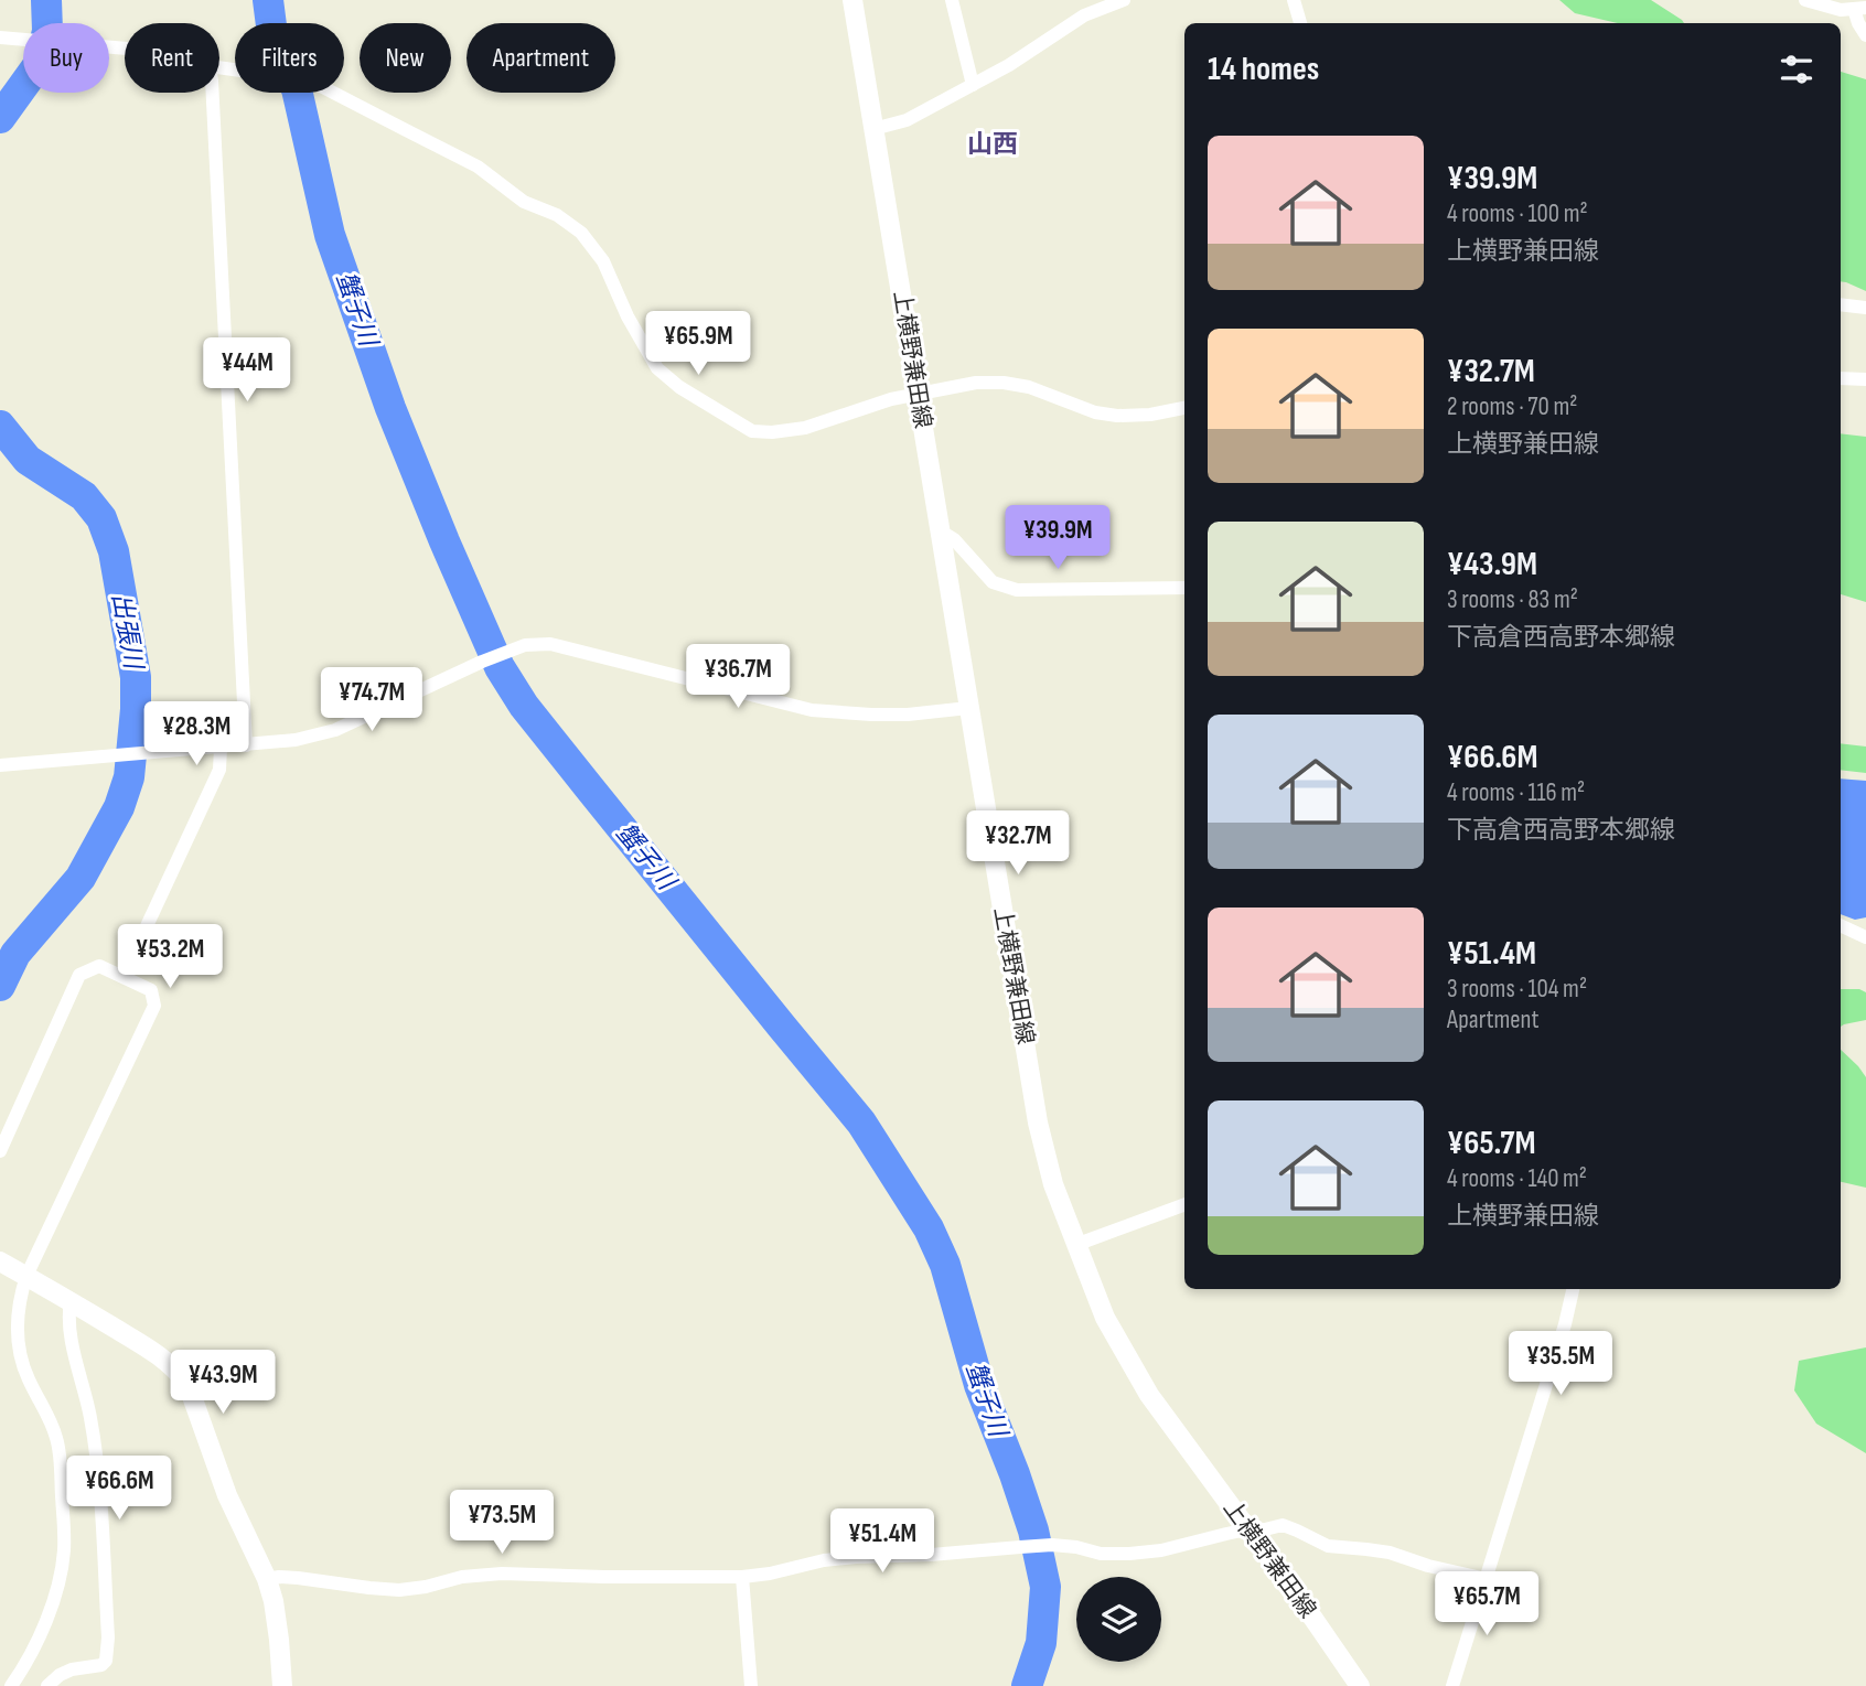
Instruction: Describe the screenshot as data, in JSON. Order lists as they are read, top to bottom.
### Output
{
  "streets": {
    "main road": ["上横野兼田線"]
  },
  "districts": ["山西"],
  "water": ["蟹子川", "出張川"],
  "page": {
    "chip": [
      "Buy",
      "Rent",
      "Filters",
      "New",
      "Apartment"
    ],
    "heading": "14 homes",
    "list": [
      {
        "name": "¥39.9M",
        "note": "4 rooms · 100 m² · 上横野兼田線"
      },
      {
        "name": "¥32.7M",
        "note": "2 rooms · 70 m² · 上横野兼田線"
      },
      {
        "name": "¥43.9M",
        "note": "3 rooms · 83 m² · 下高倉西高野本郷線"
      },
      {
        "name": "¥66.6M",
        "note": "4 rooms · 116 m² · 下高倉西高野本郷線"
      },
      {
        "name": "¥51.4M",
        "note": "3 rooms · 104 m² · Apartment"
      },
      {
        "name": "¥65.7M",
        "note": "4 rooms · 140 m² · 上横野兼田線"
      }
    ],
    "price": [
      "¥65.9M",
      "¥44M",
      "¥39.9M",
      "¥36.7M",
      "¥74.7M",
      "¥28.3M",
      "¥32.7M",
      "¥53.2M",
      "¥35.5M",
      "¥43.9M",
      "¥66.6M",
      "¥73.5M",
      "¥51.4M",
      "¥65.7M"
    ]
  }
}
